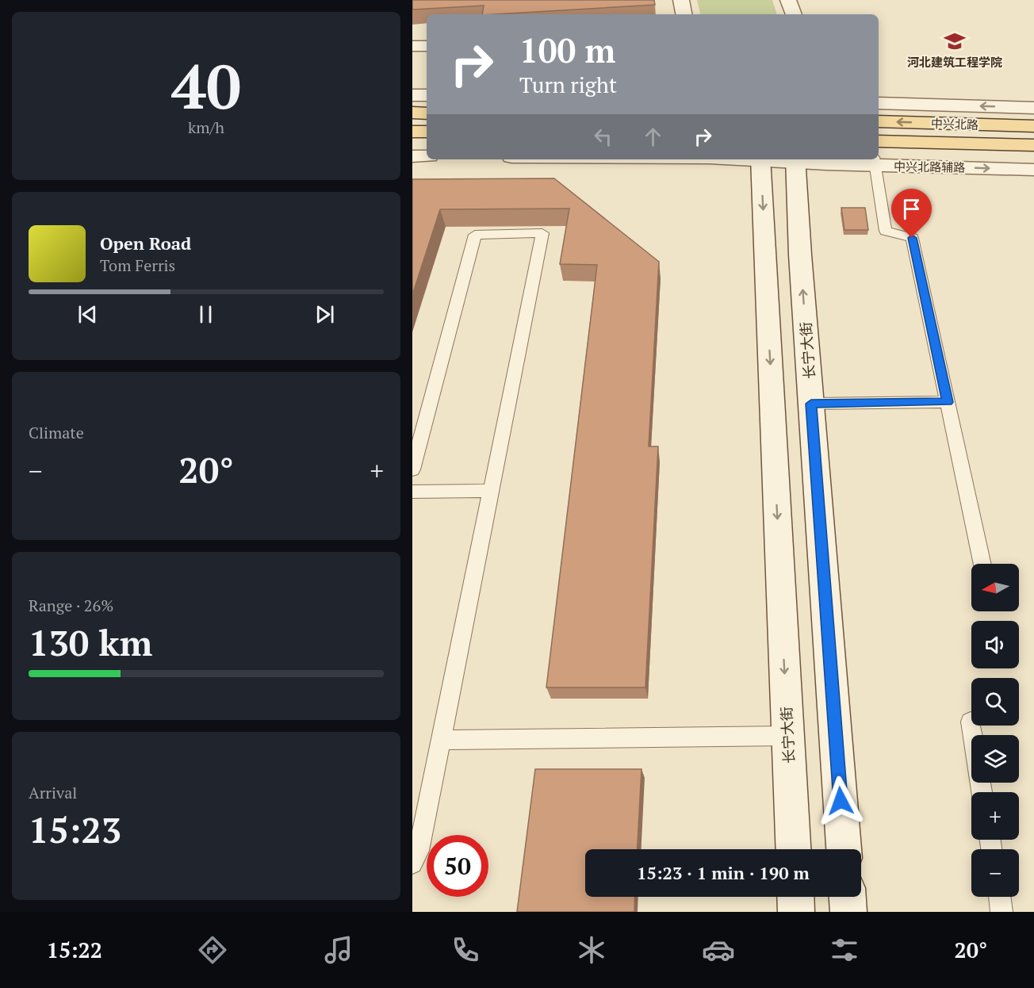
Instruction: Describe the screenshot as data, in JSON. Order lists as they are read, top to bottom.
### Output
{
  "streets": {
    "main road": ["中兴北路", "中兴北路辅路", "长宁大街"]
  },
  "crossings": [
    ["中兴北路辅路", "长宁大街"]
  ],
  "places": {
    "school or university": ["河北建筑工程学院"]
  },
  "north": "left",
  "page": {
    "tile": [
      ["40", "km/h"],
      "Climate",
      ["Range · 26%", "130 km"],
      ["Arrival", "15:23"]
    ],
    "turn": ["100 m", "Turn right"],
    "song": ["Open Road", "Tom Ferris"],
    "heat": ["−", "20°", "+"],
    "map_buttons": ["+", "−"],
    "limit": "50",
    "trip": "15:23 · 1 min · 190 m",
    "tabs": ["15:22", "20°"]
  }
}
